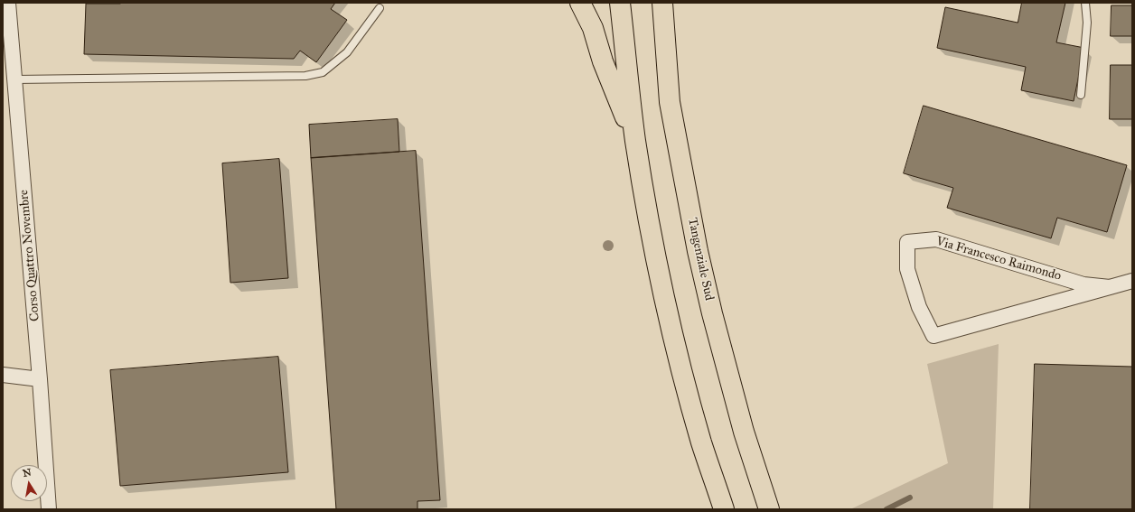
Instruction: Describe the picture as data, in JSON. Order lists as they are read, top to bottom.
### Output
{
  "streets": {
    "highway": ["Tangenziale Sud"],
    "street": ["Corso Quattro Novembre", "Via Francesco Raimondo"]
  },
  "north": "top"
}
